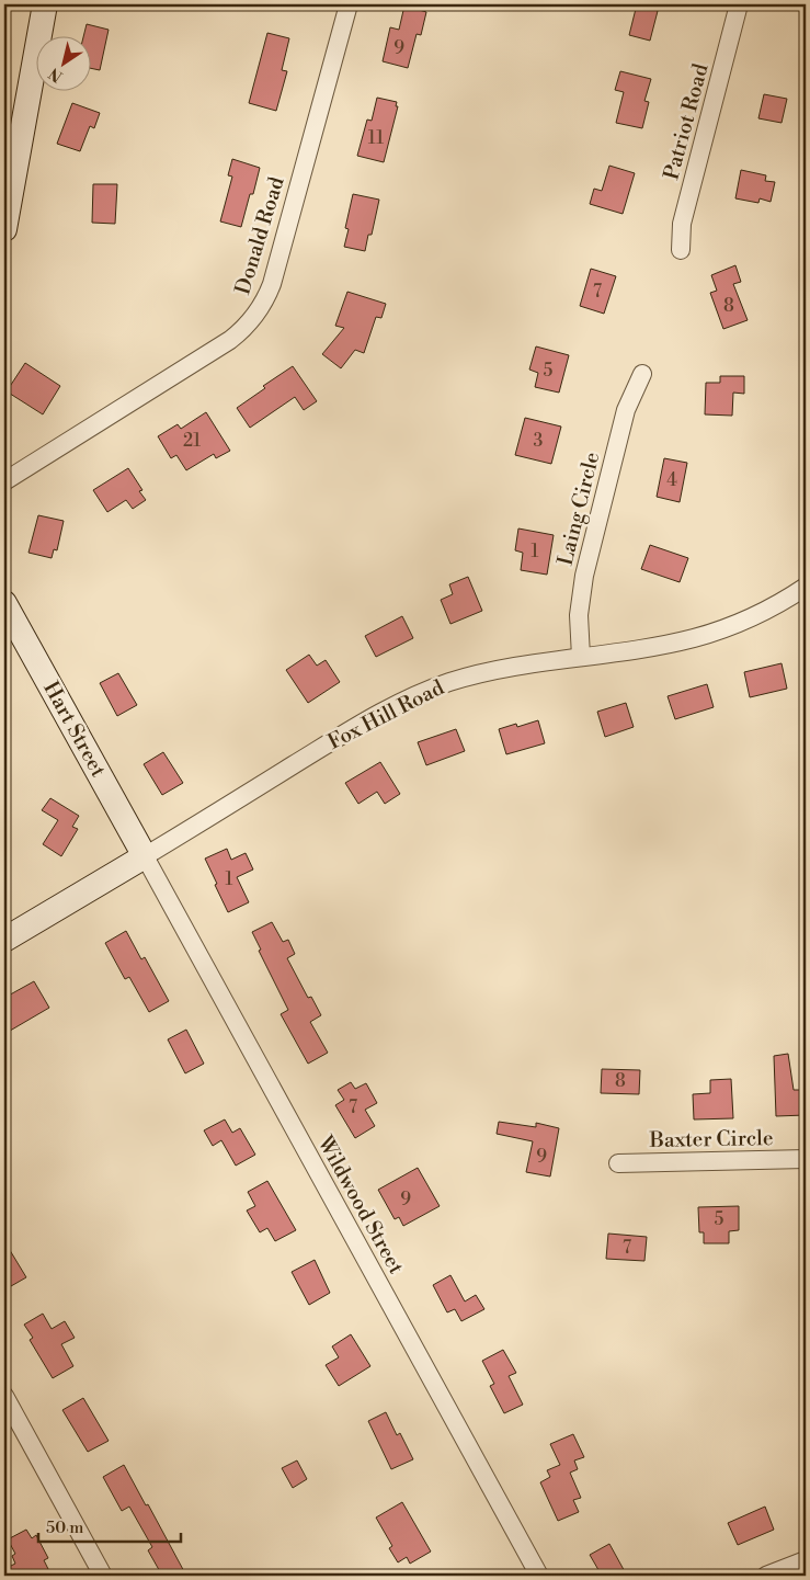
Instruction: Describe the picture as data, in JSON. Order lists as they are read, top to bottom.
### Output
{
  "streets": {
    "street": [
      "Patriot Road",
      "Donald Road",
      "Laing Circle",
      "Fox Hill Road",
      "Hart Street",
      "Baxter Circle",
      "Wildwood Street"
    ]
  },
  "crossings": [
    ["Laing Circle", "Fox Hill Road"],
    ["Fox Hill Road", "Hart Street"],
    ["Fox Hill Road", "Wildwood Street"],
    ["Hart Street", "Wildwood Street"]
  ],
  "house_numbers": [
    "9",
    "11",
    "7",
    "8",
    "5",
    "21",
    "3",
    "4",
    "1",
    "1",
    "8",
    "7",
    "9",
    "9",
    "5",
    "7"
  ],
  "scale_bar": "50 m",
  "north": "bottom left"
}
